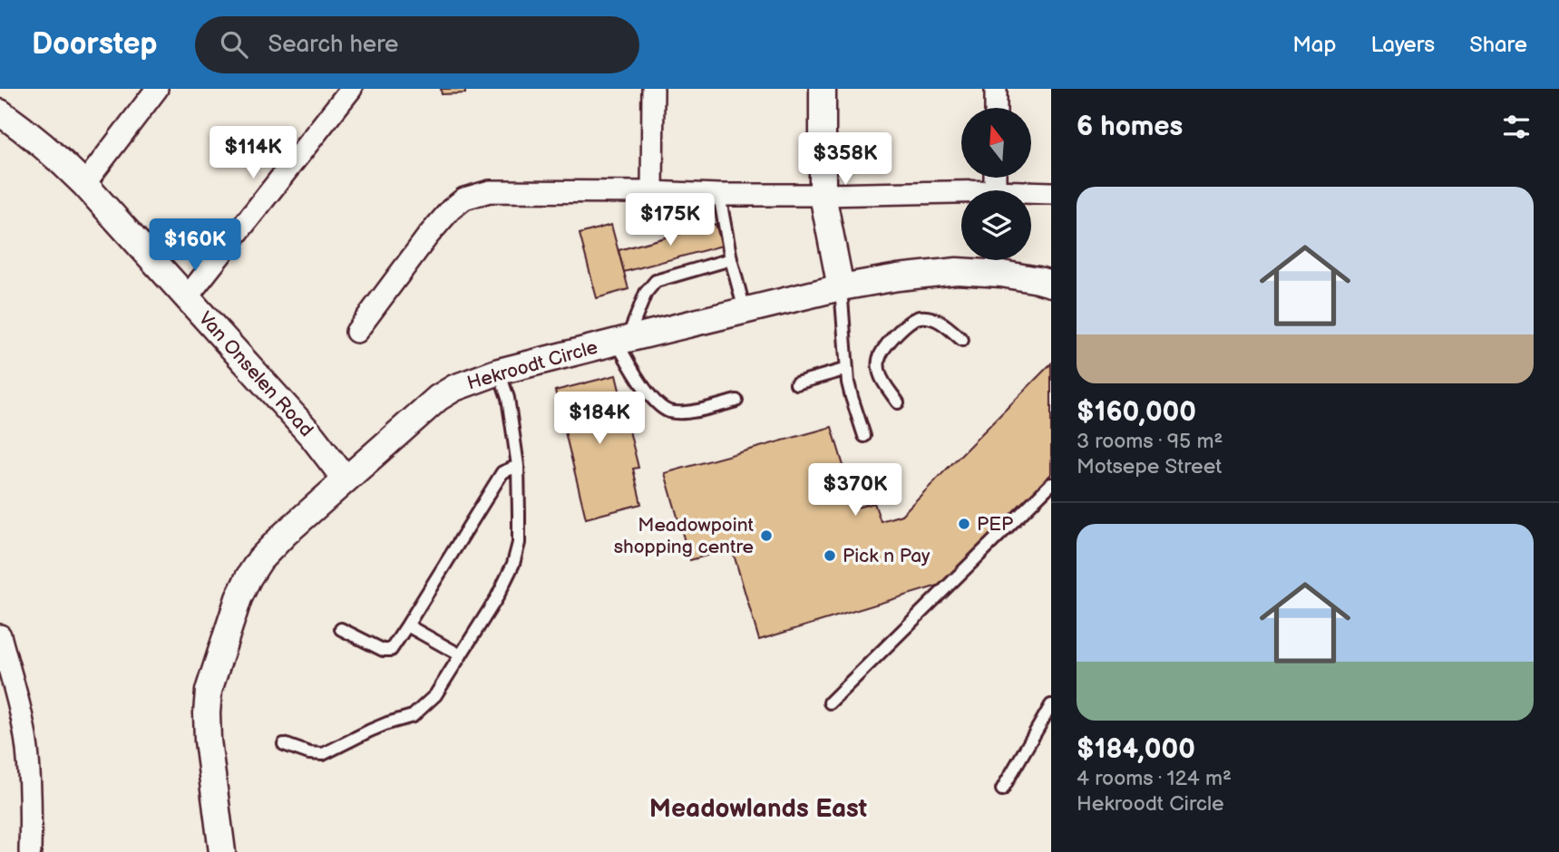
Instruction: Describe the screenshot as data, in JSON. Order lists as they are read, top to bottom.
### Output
{
  "streets": {
    "street": ["Hekroodt Circle", "Van Onselen Road"]
  },
  "crossings": [
    ["Hekroodt Circle", "Van Onselen Road"]
  ],
  "districts": ["Meadowlands East"],
  "places": ["PEP", "Meadowpoint shopping centre", "Pick n Pay"],
  "north": "top",
  "page": {
    "header": "Doorstep",
    "search": "Search here",
    "nav": ["Map", "Layers", "Share"],
    "heading": "6 homes",
    "price": [
      "$114K",
      "$358K",
      "$175K",
      "$160K",
      "$184K",
      "$370K"
    ],
    "list": [
      {
        "name": "$160,000",
        "note": "3 rooms · 95 m² · Motsepe Street"
      },
      {
        "name": "$184,000",
        "note": "4 rooms · 124 m² · Hekroodt Circle"
      }
    ]
  }
}
